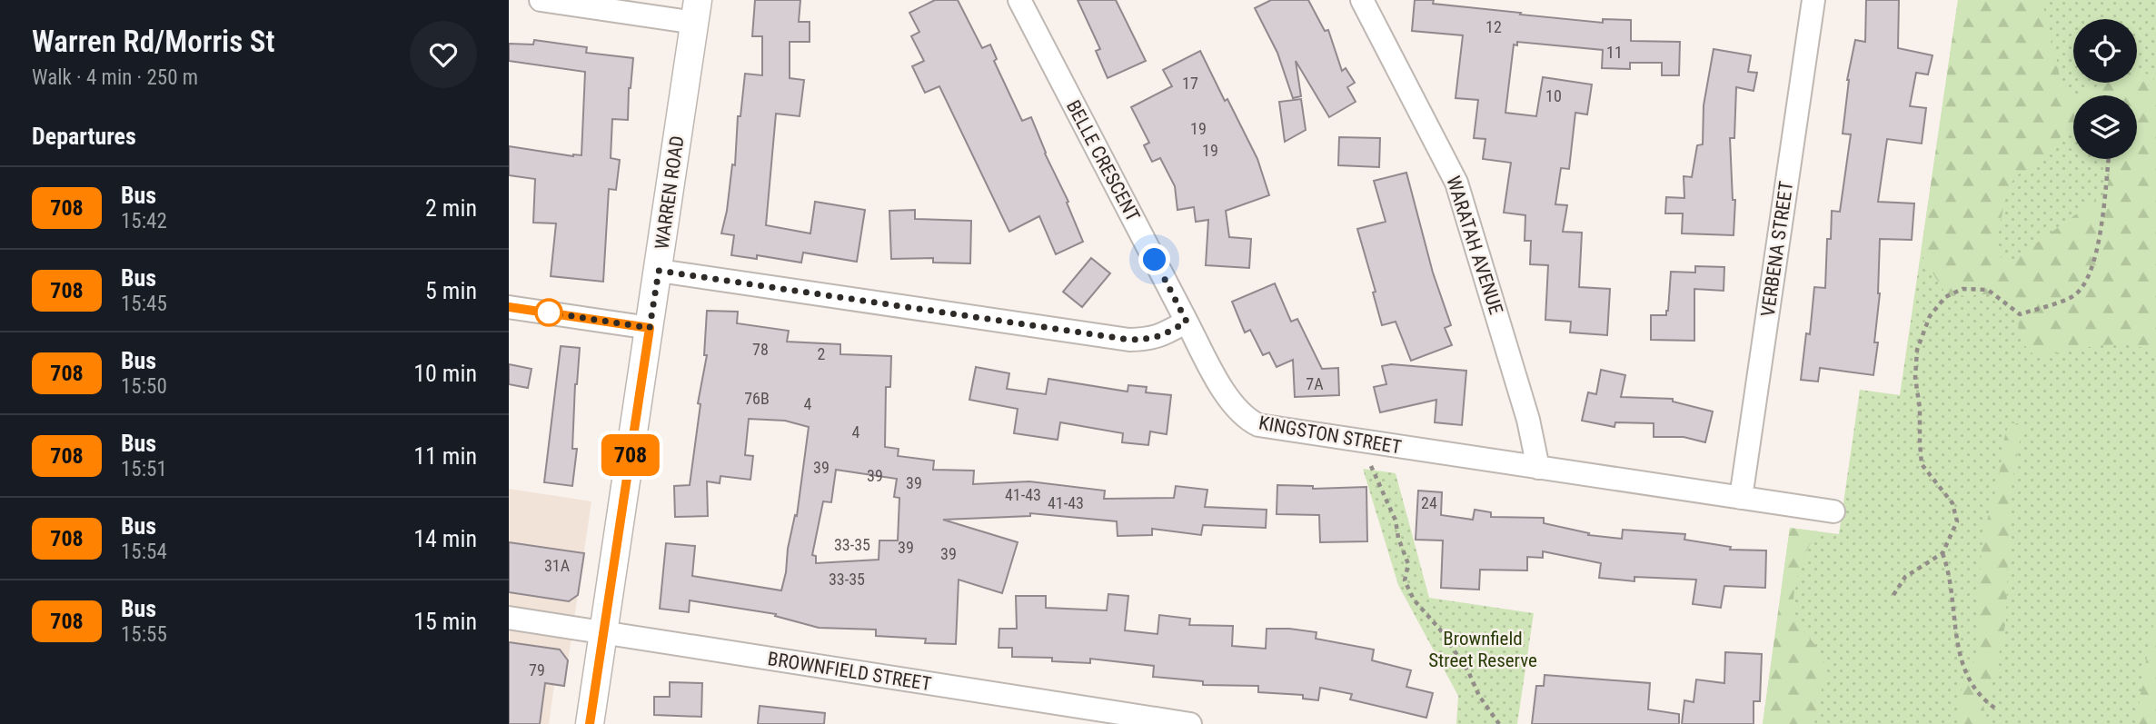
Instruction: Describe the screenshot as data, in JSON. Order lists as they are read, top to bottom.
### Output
{
  "streets": {
    "street": [
      "BELLE CRESCENT",
      "WARREN ROAD",
      "WARATAH AVENUE",
      "VERBENA STREET",
      "KINGSTON STREET",
      "BROWNFIELD STREET"
    ]
  },
  "crossings": [
    ["BELLE CRESCENT", "KINGSTON STREET"],
    ["WARREN ROAD", "BROWNFIELD STREET"],
    ["WARATAH AVENUE", "KINGSTON STREET"],
    ["VERBENA STREET", "KINGSTON STREET"]
  ],
  "parks": ["Brownfield Street Reserve"],
  "lines": ["bus line 708"],
  "house_numbers": [
    "12",
    "11",
    "17",
    "10",
    "19",
    "19",
    "78",
    "2",
    "7A",
    "76B",
    "4",
    "4",
    "39",
    "39",
    "39",
    "41-43",
    "41-43",
    "24",
    "33-35",
    "39",
    "39",
    "31A",
    "33-35",
    "79"
  ],
  "page": {
    "heading": [
      ["Warren Rd/Morris St", "Walk · 4 min · 250 m"],
      "Departures"
    ],
    "on_map": "708",
    "list": [
      {
        "mark": "708",
        "name": "Bus",
        "note": "15:42",
        "value": "2 min"
      },
      {
        "mark": "708",
        "name": "Bus",
        "note": "15:45",
        "value": "5 min"
      },
      {
        "mark": "708",
        "name": "Bus",
        "note": "15:50",
        "value": "10 min"
      },
      {
        "mark": "708",
        "name": "Bus",
        "note": "15:51",
        "value": "11 min"
      },
      {
        "mark": "708",
        "name": "Bus",
        "note": "15:54",
        "value": "14 min"
      },
      {
        "mark": "708",
        "name": "Bus",
        "note": "15:55",
        "value": "15 min"
      }
    ]
  }
}
